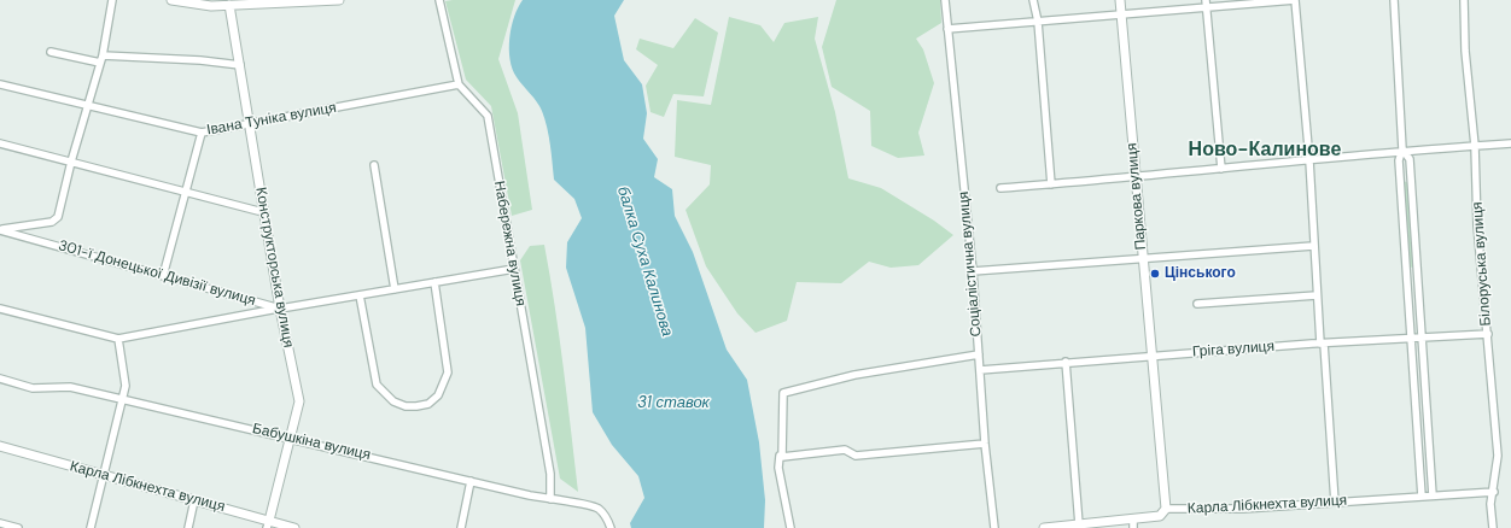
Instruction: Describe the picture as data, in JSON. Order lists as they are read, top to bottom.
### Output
{
  "streets": {
    "street": [
      "Івана Туніка вулиця",
      "Паркова вулиця",
      "Набережна вулиця",
      "Соціалістична вулиця",
      "Білоруська вулиця",
      "Конструкторська вулиця",
      "301-ї Донецької Дивізії вулиця",
      "Гріга вулиця",
      "Бабушкіна вулиця",
      "Карла Лібкнехта вулиця"
    ]
  },
  "crossings": [
    ["Івана Туніка вулиця", "Набережна вулиця"],
    ["Івана Туніка вулиця", "Конструкторська вулиця"],
    ["Паркова вулиця", "Гріга вулиця"],
    ["Паркова вулиця", "Карла Лібкнехта вулиця"],
    ["Набережна вулиця", "301-ї Донецької Дивізії вулиця"],
    ["Набережна вулиця", "Бабушкіна вулиця"],
    ["Соціалістична вулиця", "Гріга вулиця"],
    ["Білоруська вулиця", "Гріга вулиця"],
    ["Білоруська вулиця", "Карла Лібкнехта вулиця"],
    ["Конструкторська вулиця", "301-ї Донецької Дивізії вулиця"],
    ["Конструкторська вулиця", "Бабушкіна вулиця"],
    ["Конструкторська вулиця", "Карла Лібкнехта вулиця"]
  ],
  "districts": ["Ново-Калинове"],
  "water": ["балка Суха Калинова", "31 ставок"],
  "places": ["Цінського"]
}
